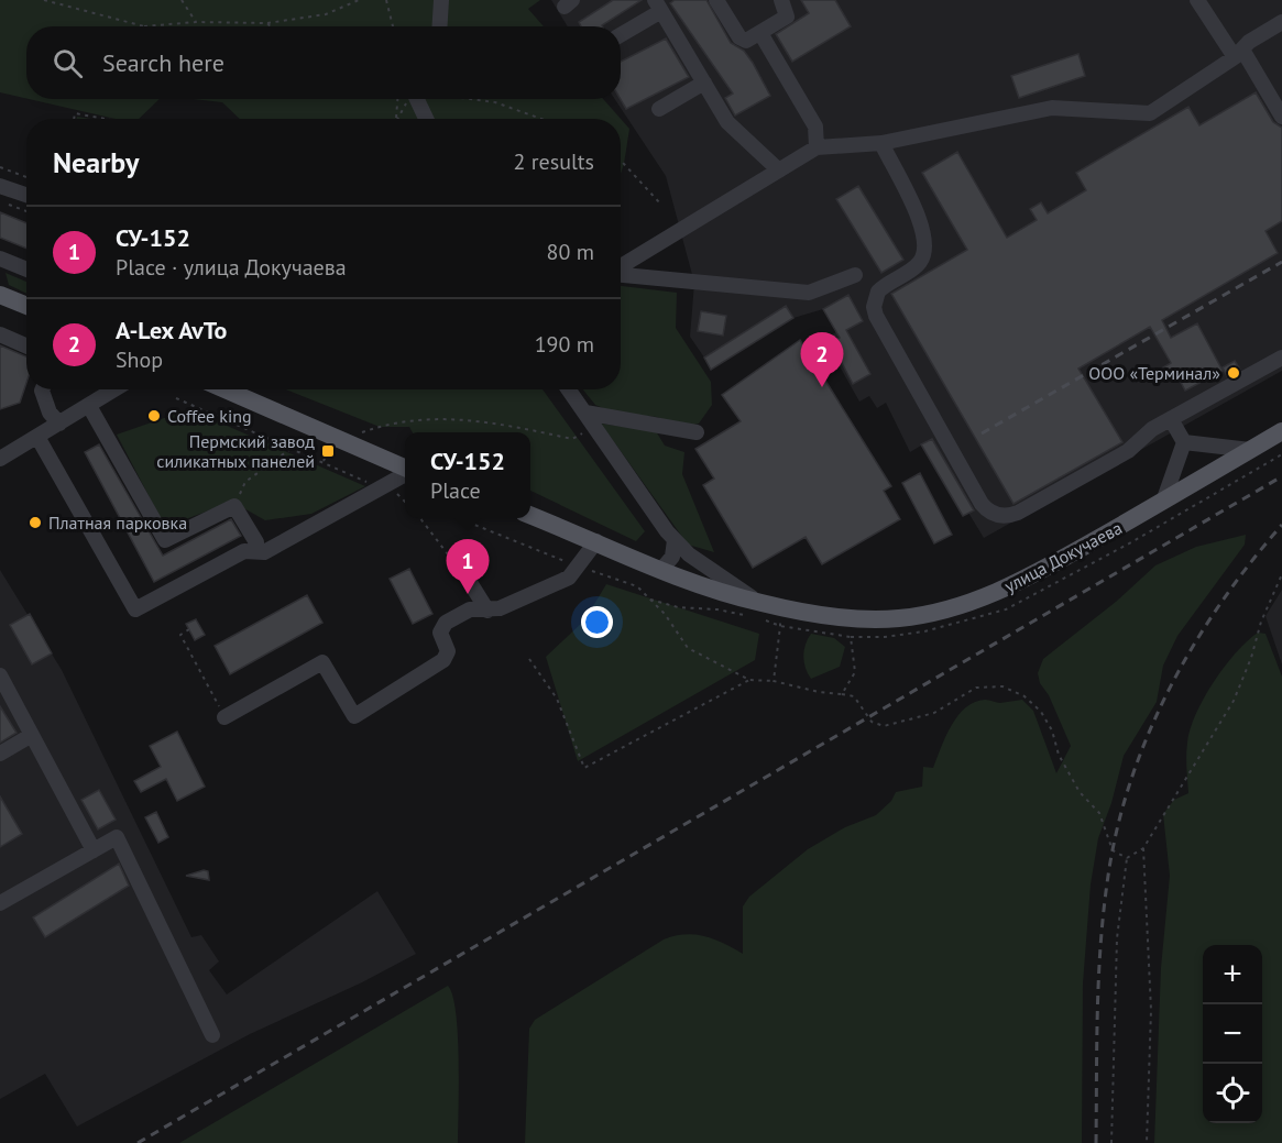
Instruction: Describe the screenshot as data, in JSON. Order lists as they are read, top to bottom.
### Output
{
  "streets": {
    "main road": ["улица Докучаева"]
  },
  "places": {
    "other": ["ООО «Терминал»", "Coffee king", "Платная парковка"],
    "transit": ["Пермский завод силикатных панелей"]
  },
  "page": {
    "search": "Search here",
    "heading": ["Nearby", "2 results"],
    "list": [
      {
        "mark": "1",
        "name": "СУ-152",
        "note": "Place · улица Докучаева",
        "value": "80 m"
      },
      {
        "mark": "2",
        "name": "A-Lex AvTo",
        "note": "Shop",
        "value": "190 m"
      }
    ],
    "pins": ["2", "1"],
    "popup": ["СУ-152", "Place"],
    "map_buttons": ["+", "−"]
  }
}
